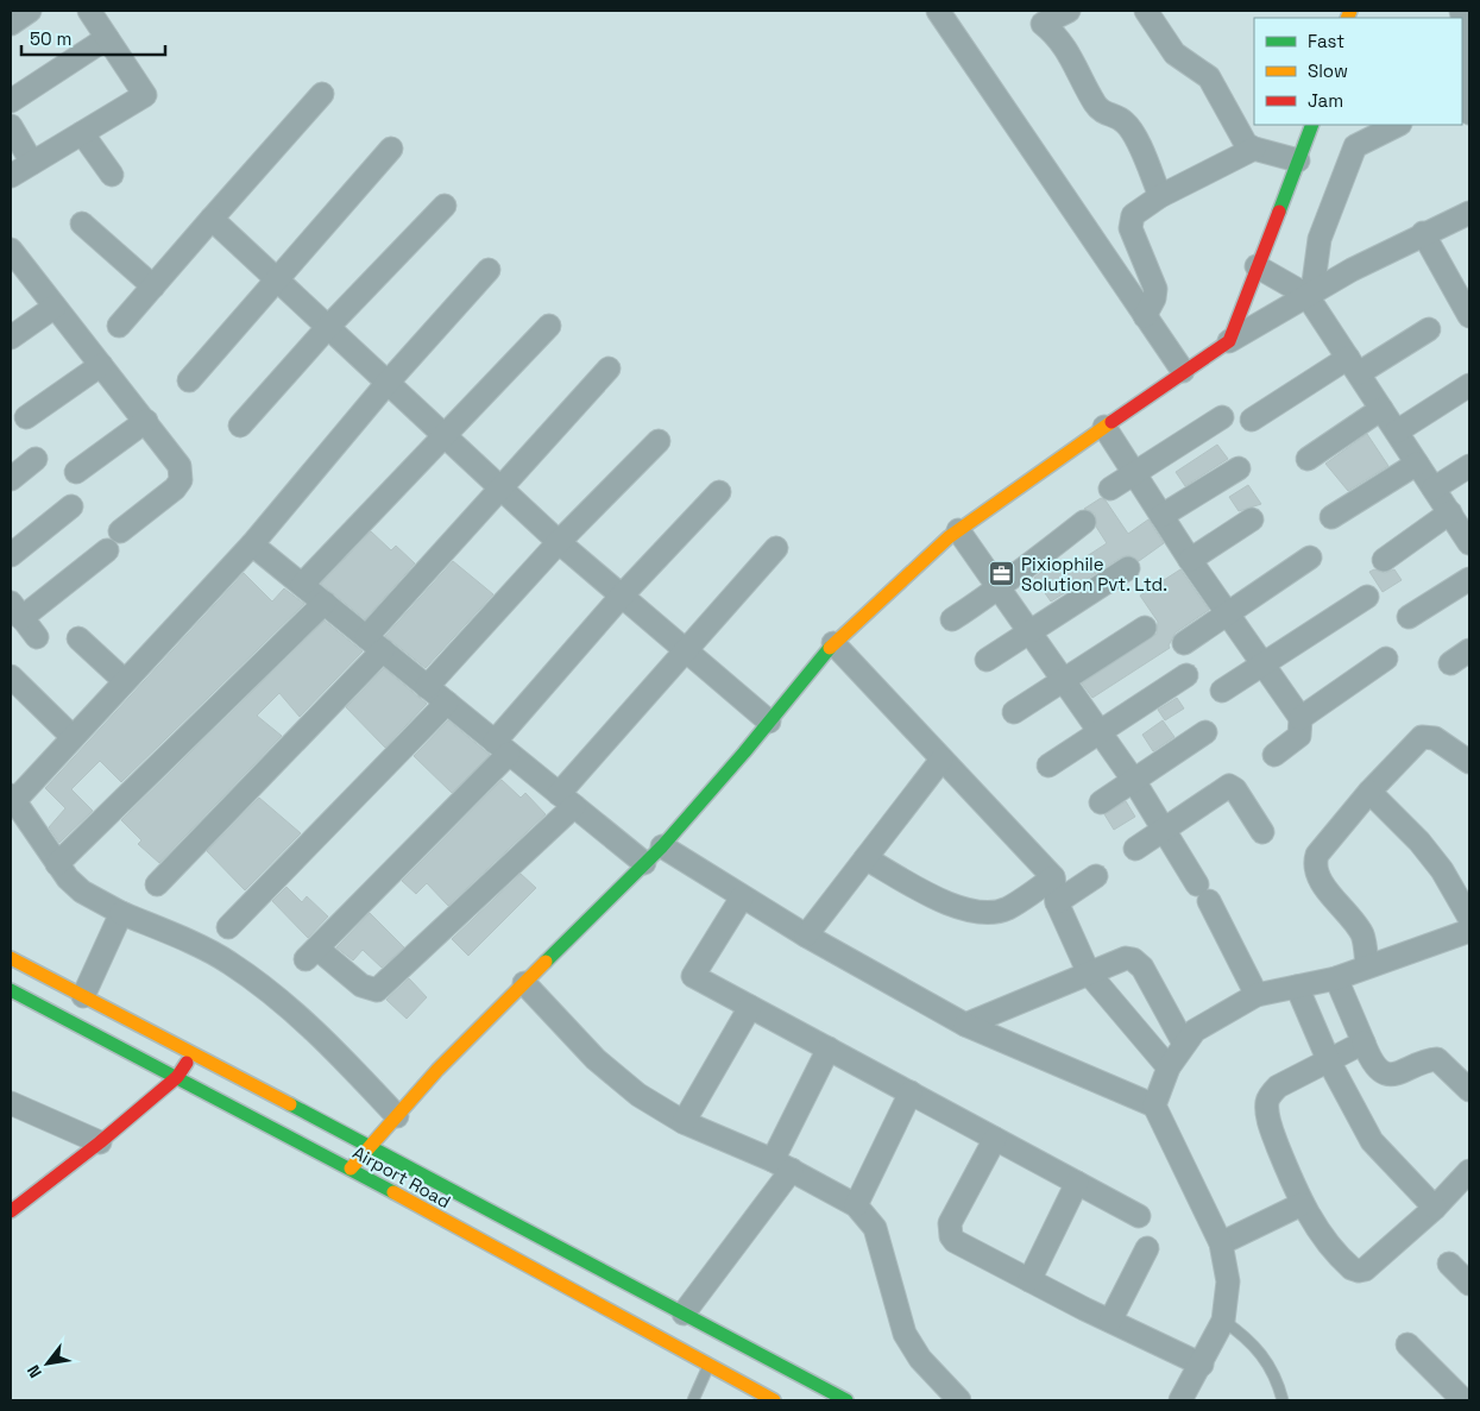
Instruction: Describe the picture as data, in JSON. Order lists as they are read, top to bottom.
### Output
{
  "streets": {
    "main road": ["Airport Road"]
  },
  "places": {
    "office": ["Pixiophile Solution Pvt. Ltd."]
  },
  "legend": ["Fast", "Slow", "Jam"],
  "scale_bar": "50 m",
  "north": "bottom left"
}
